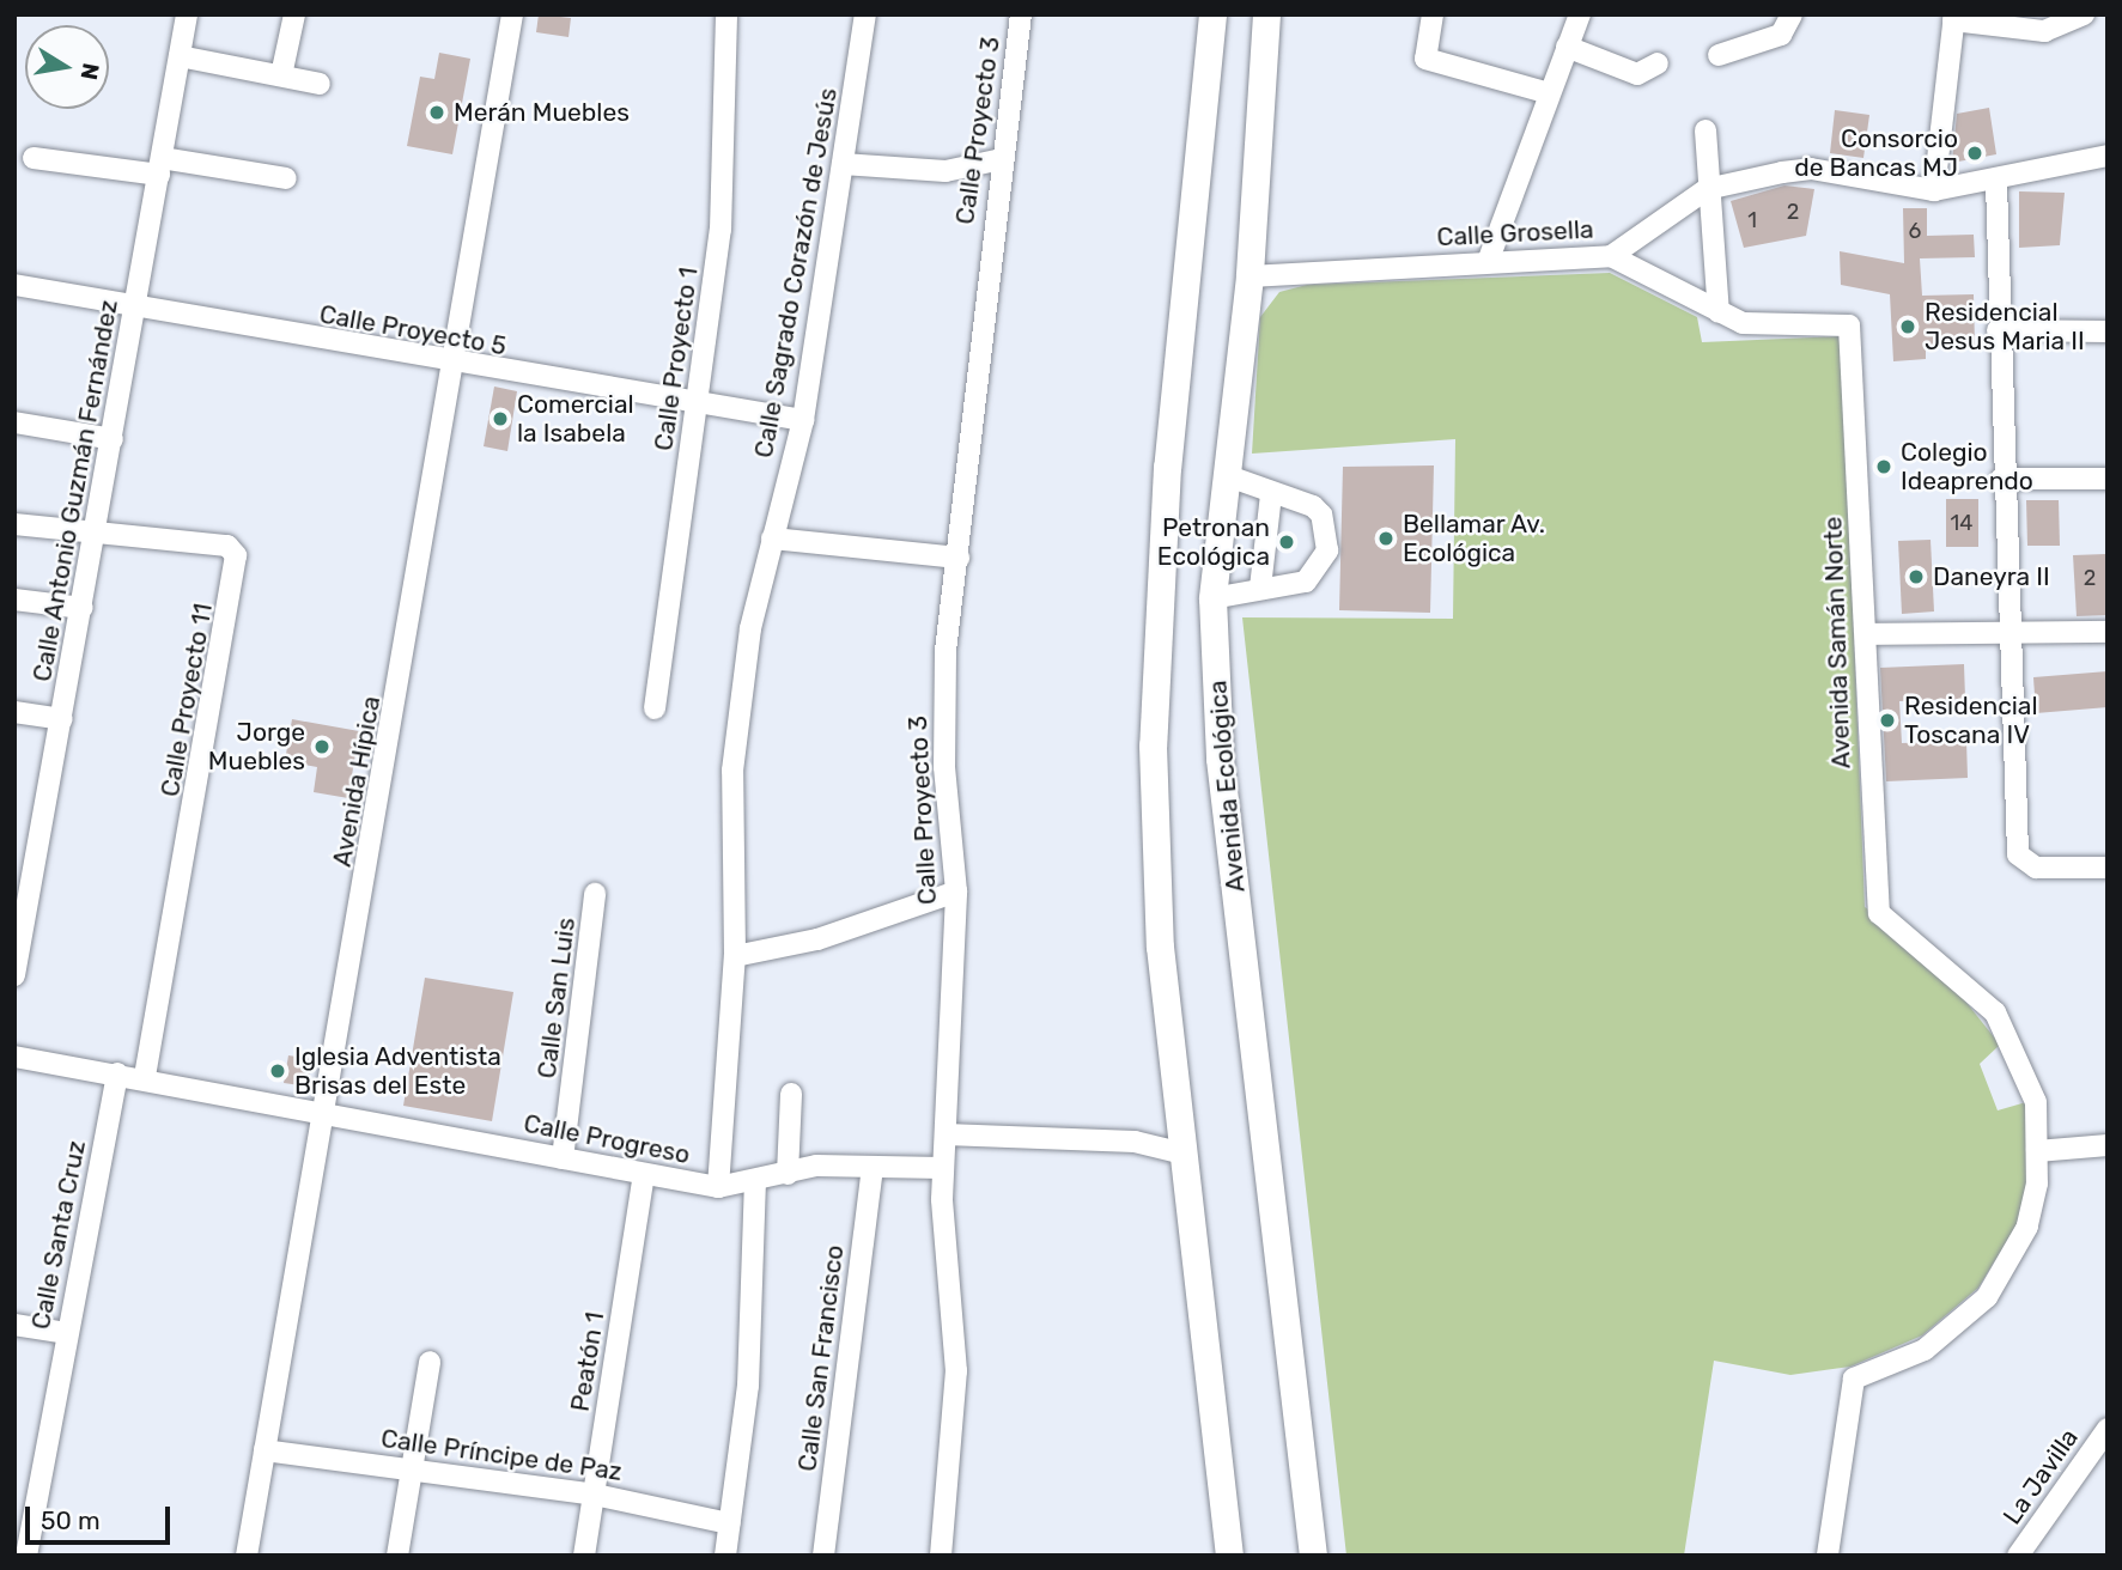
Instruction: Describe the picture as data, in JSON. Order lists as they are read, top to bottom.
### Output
{
  "streets": {
    "main road": ["Avenida Ecológica"],
    "street": [
      "Calle Proyecto 3",
      "Calle Grosella",
      "Calle Sagrado Corazón de Jesús",
      "Calle Proyecto 5",
      "Calle Proyecto 1",
      "Calle Antonio Guzmán Fernández",
      "Avenida Samán Norte",
      "Calle Proyecto 11",
      "Avenida Hípica",
      "Calle San Luis",
      "Calle Progreso",
      "Calle Santa Cruz",
      "Calle San Francisco",
      "Peatón 1",
      "Calle Príncipe de Paz",
      "La Javilla"
    ]
  },
  "crossings": [
    ["Calle Proyecto 3", "Calle Progreso"],
    ["Calle Grosella", "Avenida Samán Norte"],
    ["Calle Grosella", "Avenida Ecológica"],
    ["Calle Sagrado Corazón de Jesús", "Calle Proyecto 5"],
    ["Calle Sagrado Corazón de Jesús", "Calle Progreso"],
    ["Calle Proyecto 5", "Calle Proyecto 1"],
    ["Calle Proyecto 5", "Calle Antonio Guzmán Fernández"],
    ["Calle Proyecto 5", "Avenida Hípica"],
    ["Calle Antonio Guzmán Fernández", "Calle Proyecto 11"],
    ["Calle Proyecto 11", "Calle Progreso"],
    ["Avenida Hípica", "Calle Progreso"],
    ["Avenida Hípica", "Calle Príncipe de Paz"],
    ["Calle San Luis", "Calle Progreso"],
    ["Calle Progreso", "Calle Santa Cruz"],
    ["Calle Progreso", "Calle San Francisco"],
    ["Calle Progreso", "Peatón 1"],
    ["Peatón 1", "Calle Príncipe de Paz"]
  ],
  "places": [
    "Merán Muebles",
    "Consorcio de Bancas MJ",
    "Residencial Jesus Maria II",
    "Comercial la Isabela",
    "Colegio Ideaprendo",
    "Bellamar Av. Ecológica",
    "Petronan Ecológica",
    "Daneyra II",
    "Residencial Toscana IV",
    "Jorge Muebles",
    "Iglesia Adventista Brisas del Este"
  ],
  "house_numbers": [
    "2",
    "1",
    "6",
    "14",
    "2"
  ],
  "scale_bar": "50 m",
  "north": "right"
}
